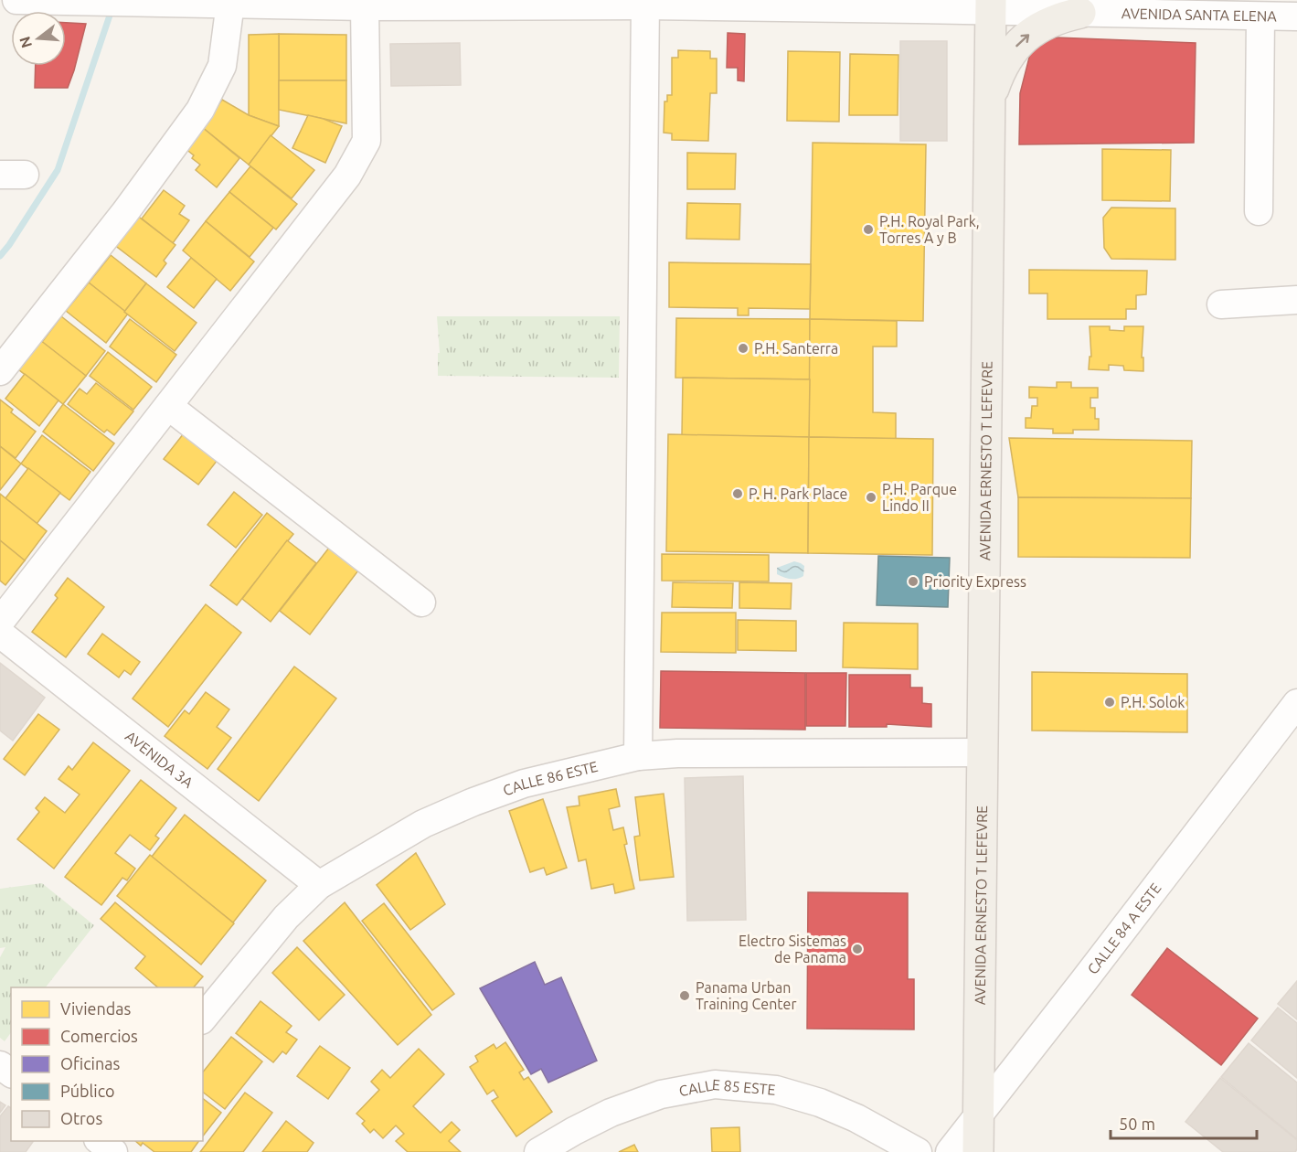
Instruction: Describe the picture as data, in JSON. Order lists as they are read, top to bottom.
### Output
{
  "streets": {
    "main road": ["AVENIDA ERNESTO T LEFEVRE"],
    "street": [
      "AVENIDA SANTA ELENA",
      "AVENIDA 3A",
      "CALLE 86 ESTE",
      "CALLE 84 A ESTE",
      "CALLE 85 ESTE"
    ]
  },
  "crossings": [
    ["AVENIDA SANTA ELENA", "AVENIDA ERNESTO T LEFEVRE"],
    ["AVENIDA ERNESTO T LEFEVRE", "CALLE 86 ESTE"],
    ["AVENIDA ERNESTO T LEFEVRE", "CALLE 84 A ESTE"],
    ["AVENIDA 3A", "CALLE 86 ESTE"]
  ],
  "places": [
    "P.H. Royal Park, Torres A y B",
    "P.H. Santerra",
    "P. H. Park Place",
    "P.H. Parque Lindo II",
    "Priority Express",
    "P.H. Solok",
    "Electro Sistemas de Panama",
    "Panama Urban Training Center"
  ],
  "legend": [
    "Viviendas",
    "Comercios",
    "Oficinas",
    "Público",
    "Otros"
  ],
  "scale_bar": "50 m",
  "north": "left"
}
